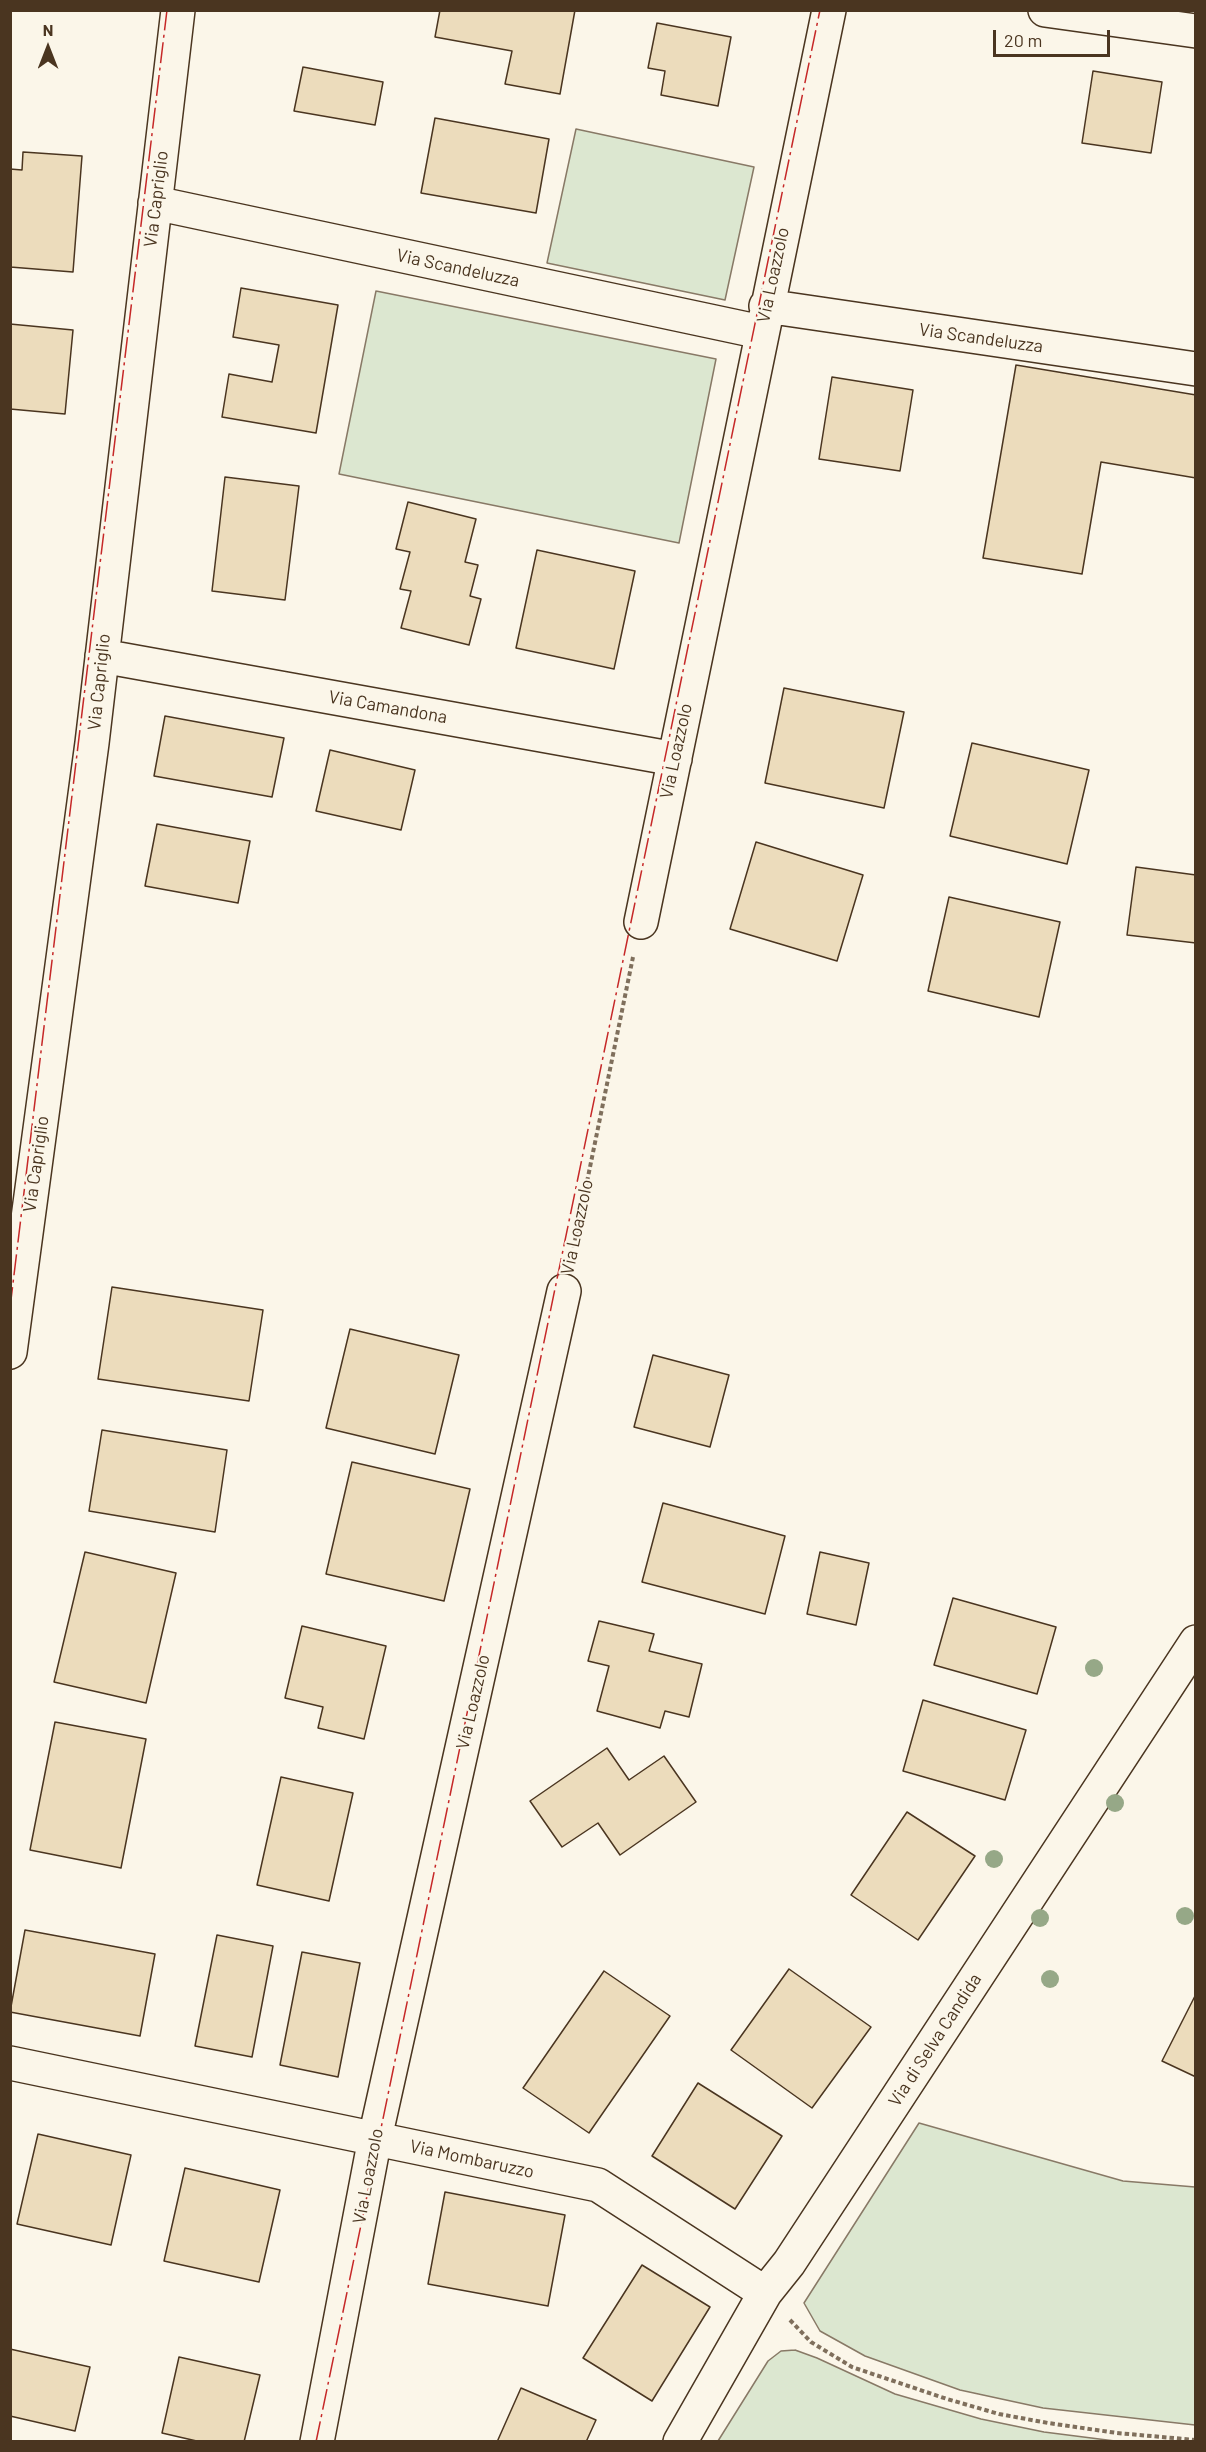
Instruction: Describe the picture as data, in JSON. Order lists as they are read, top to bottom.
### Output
{
  "streets": {
    "street": [
      "Via Capriglio",
      "Via Scandeluzza",
      "Via Loazzolo",
      "Via Camandona",
      "Via di Selva Candida",
      "Via Mombaruzzo"
    ]
  },
  "crossings": [
    ["Via Capriglio", "Via Scandeluzza"],
    ["Via Capriglio", "Via Camandona"],
    ["Via Scandeluzza", "Via Loazzolo"],
    ["Via Loazzolo", "Via Camandona"],
    ["Via Loazzolo", "Via Mombaruzzo"],
    ["Via di Selva Candida", "Via Mombaruzzo"]
  ],
  "scale_bar": "20 m",
  "north": "top"
}
